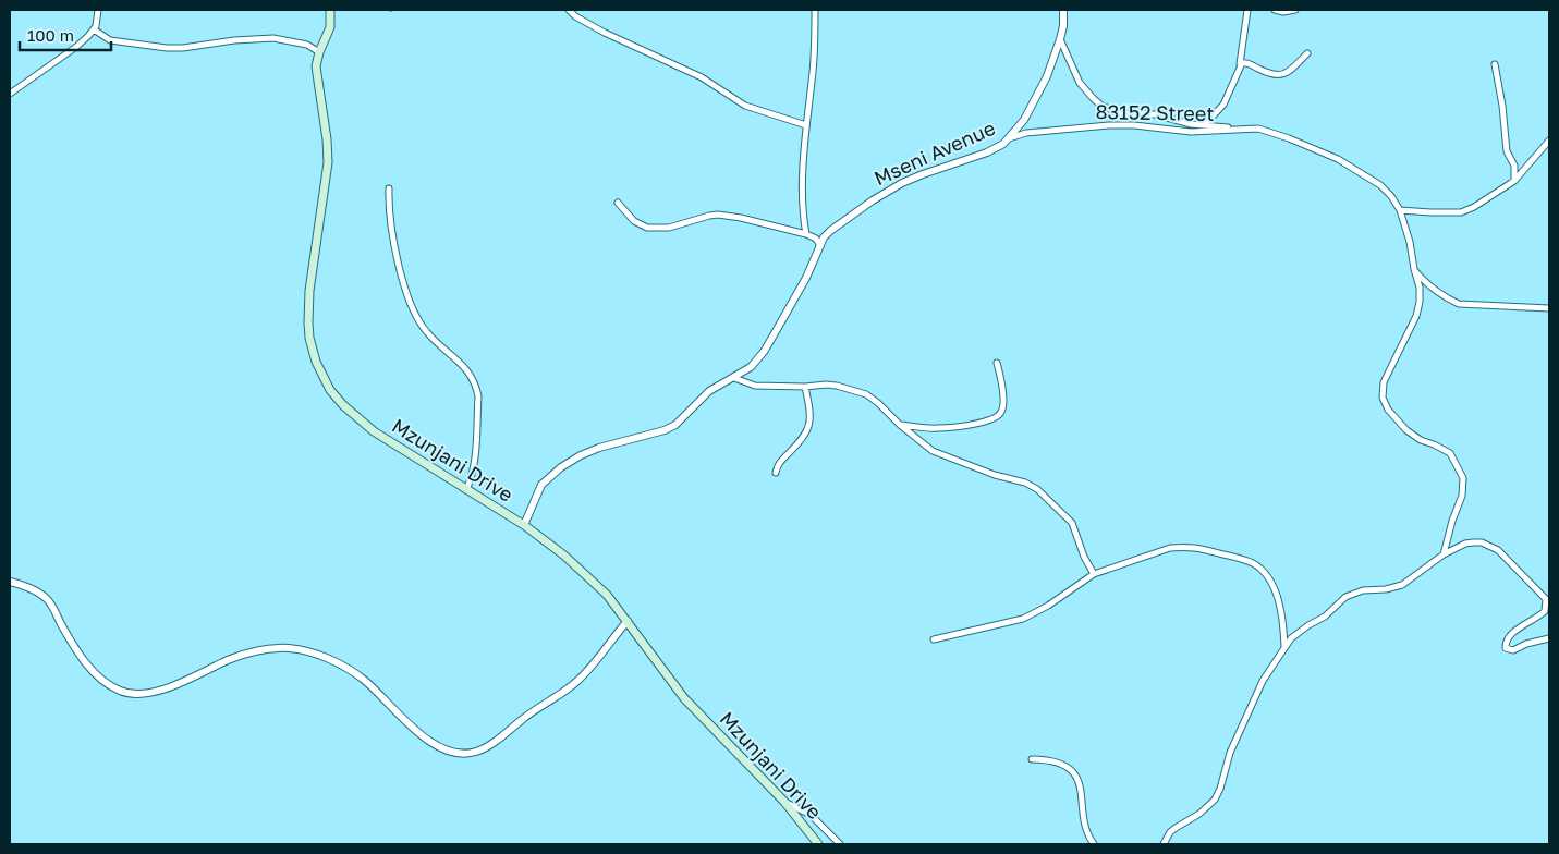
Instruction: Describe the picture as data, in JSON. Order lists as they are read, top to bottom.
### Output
{
  "streets": {
    "main road": ["Mzunjani Drive"],
    "street": ["83152 Street", "Mseni Avenue"]
  },
  "crossings": [
    ["83152 Street", "Mseni Avenue"],
    ["Mseni Avenue", "Mzunjani Drive"]
  ],
  "scale_bar": "100 m"
}
